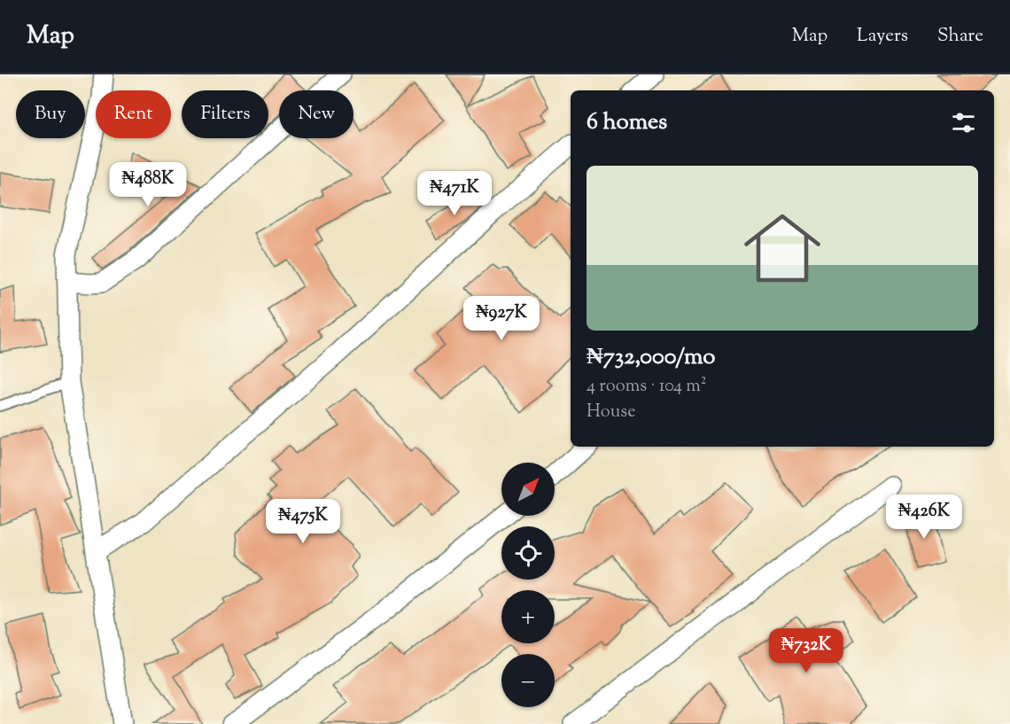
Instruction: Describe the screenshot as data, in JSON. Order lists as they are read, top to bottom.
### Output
{
  "north": "top right",
  "page": {
    "header": "Map",
    "nav": ["Map", "Layers", "Share"],
    "chip": [
      "Buy",
      "Rent",
      "Filters",
      "New"
    ],
    "heading": "6 homes",
    "list": [
      {
        "name": "₦732,000/mo",
        "note": "4 rooms · 104 m² · House"
      }
    ],
    "price": [
      "₦488K",
      "₦471K",
      "₦927K",
      "₦426K",
      "₦475K",
      "₦732K"
    ],
    "map_buttons": ["+", "−"]
  }
}
